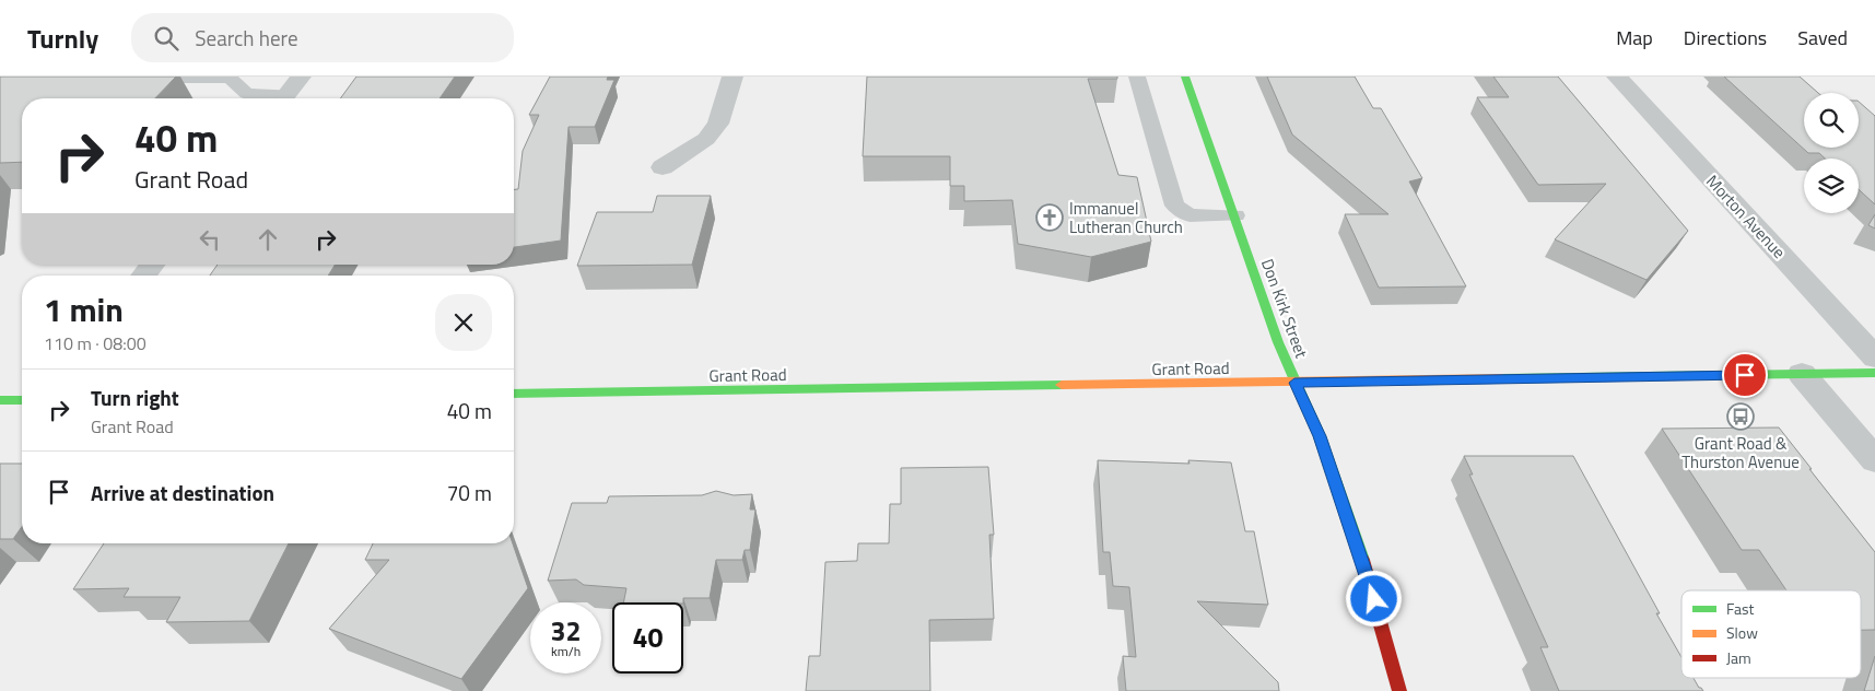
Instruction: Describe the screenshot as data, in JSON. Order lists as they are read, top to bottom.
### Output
{
  "streets": {
    "main road": ["Don Kirk Street", "Grant Road"],
    "street": ["Morton Avenue"]
  },
  "crossings": [
    ["Don Kirk Street", "Grant Road"]
  ],
  "places": {
    "church": ["Immanuel Lutheran Church"],
    "bus stop": ["Grant Road & Thurston Avenue"]
  },
  "legend": ["Fast", "Slow", "Jam"],
  "page": {
    "header": "Turnly",
    "search": "Search here",
    "nav": ["Map", "Directions", "Saved"],
    "turn": ["40 m", "Grant Road"],
    "heading": ["1 min", "110 m · 08:00"],
    "list": [
      {
        "name": "Turn right",
        "note": "Grant Road",
        "value": "40 m"
      },
      {
        "name": "Arrive at destination",
        "value": "70 m"
      }
    ],
    "speed": "32 km/h",
    "limit": "40"
  }
}
